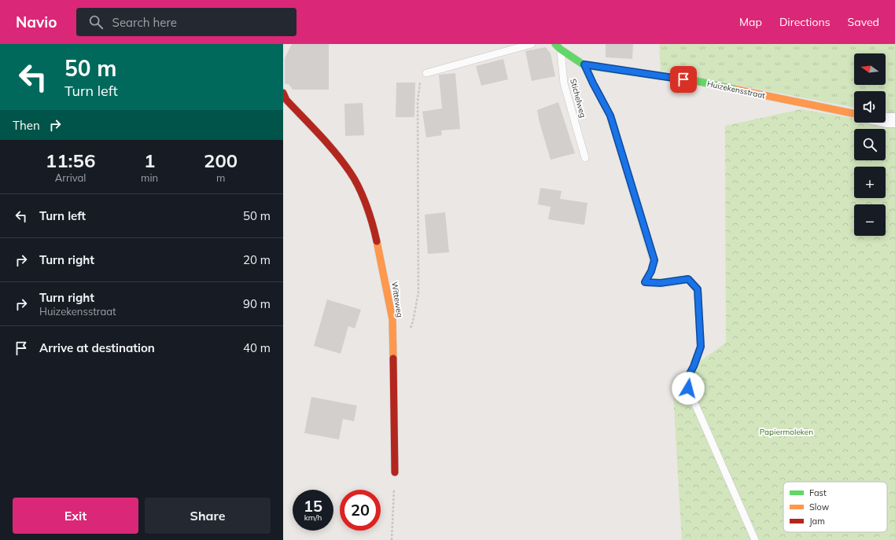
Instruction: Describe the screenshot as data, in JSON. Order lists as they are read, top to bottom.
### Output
{
  "streets": {
    "street": ["Huizekensstraat", "Witteweg"],
    "lane": ["Stichelweg"]
  },
  "crossings": [
    ["Huizekensstraat", "Stichelweg"]
  ],
  "parks": ["Papiermoleken"],
  "legend": ["Fast", "Slow", "Jam"],
  "north": "left",
  "page": {
    "header": "Navio",
    "search": "Search here",
    "nav": ["Map", "Directions", "Saved"],
    "turn": ["50 m", "Turn left"],
    "map_buttons": ["+", "−"],
    "then": "Then",
    "eta": [
      "11:56",
      "Arrival",
      "1",
      "min",
      "200",
      "m"
    ],
    "list": [
      {
        "name": "Turn left",
        "value": "50 m"
      },
      {
        "name": "Turn right",
        "value": "20 m"
      },
      {
        "name": "Turn right",
        "note": "Huizekensstraat",
        "value": "90 m"
      },
      {
        "name": "Arrive at destination",
        "value": "40 m"
      }
    ],
    "speed": "15 km/h",
    "limit": "20",
    "buttons": ["Exit", "Share"]
  }
}
